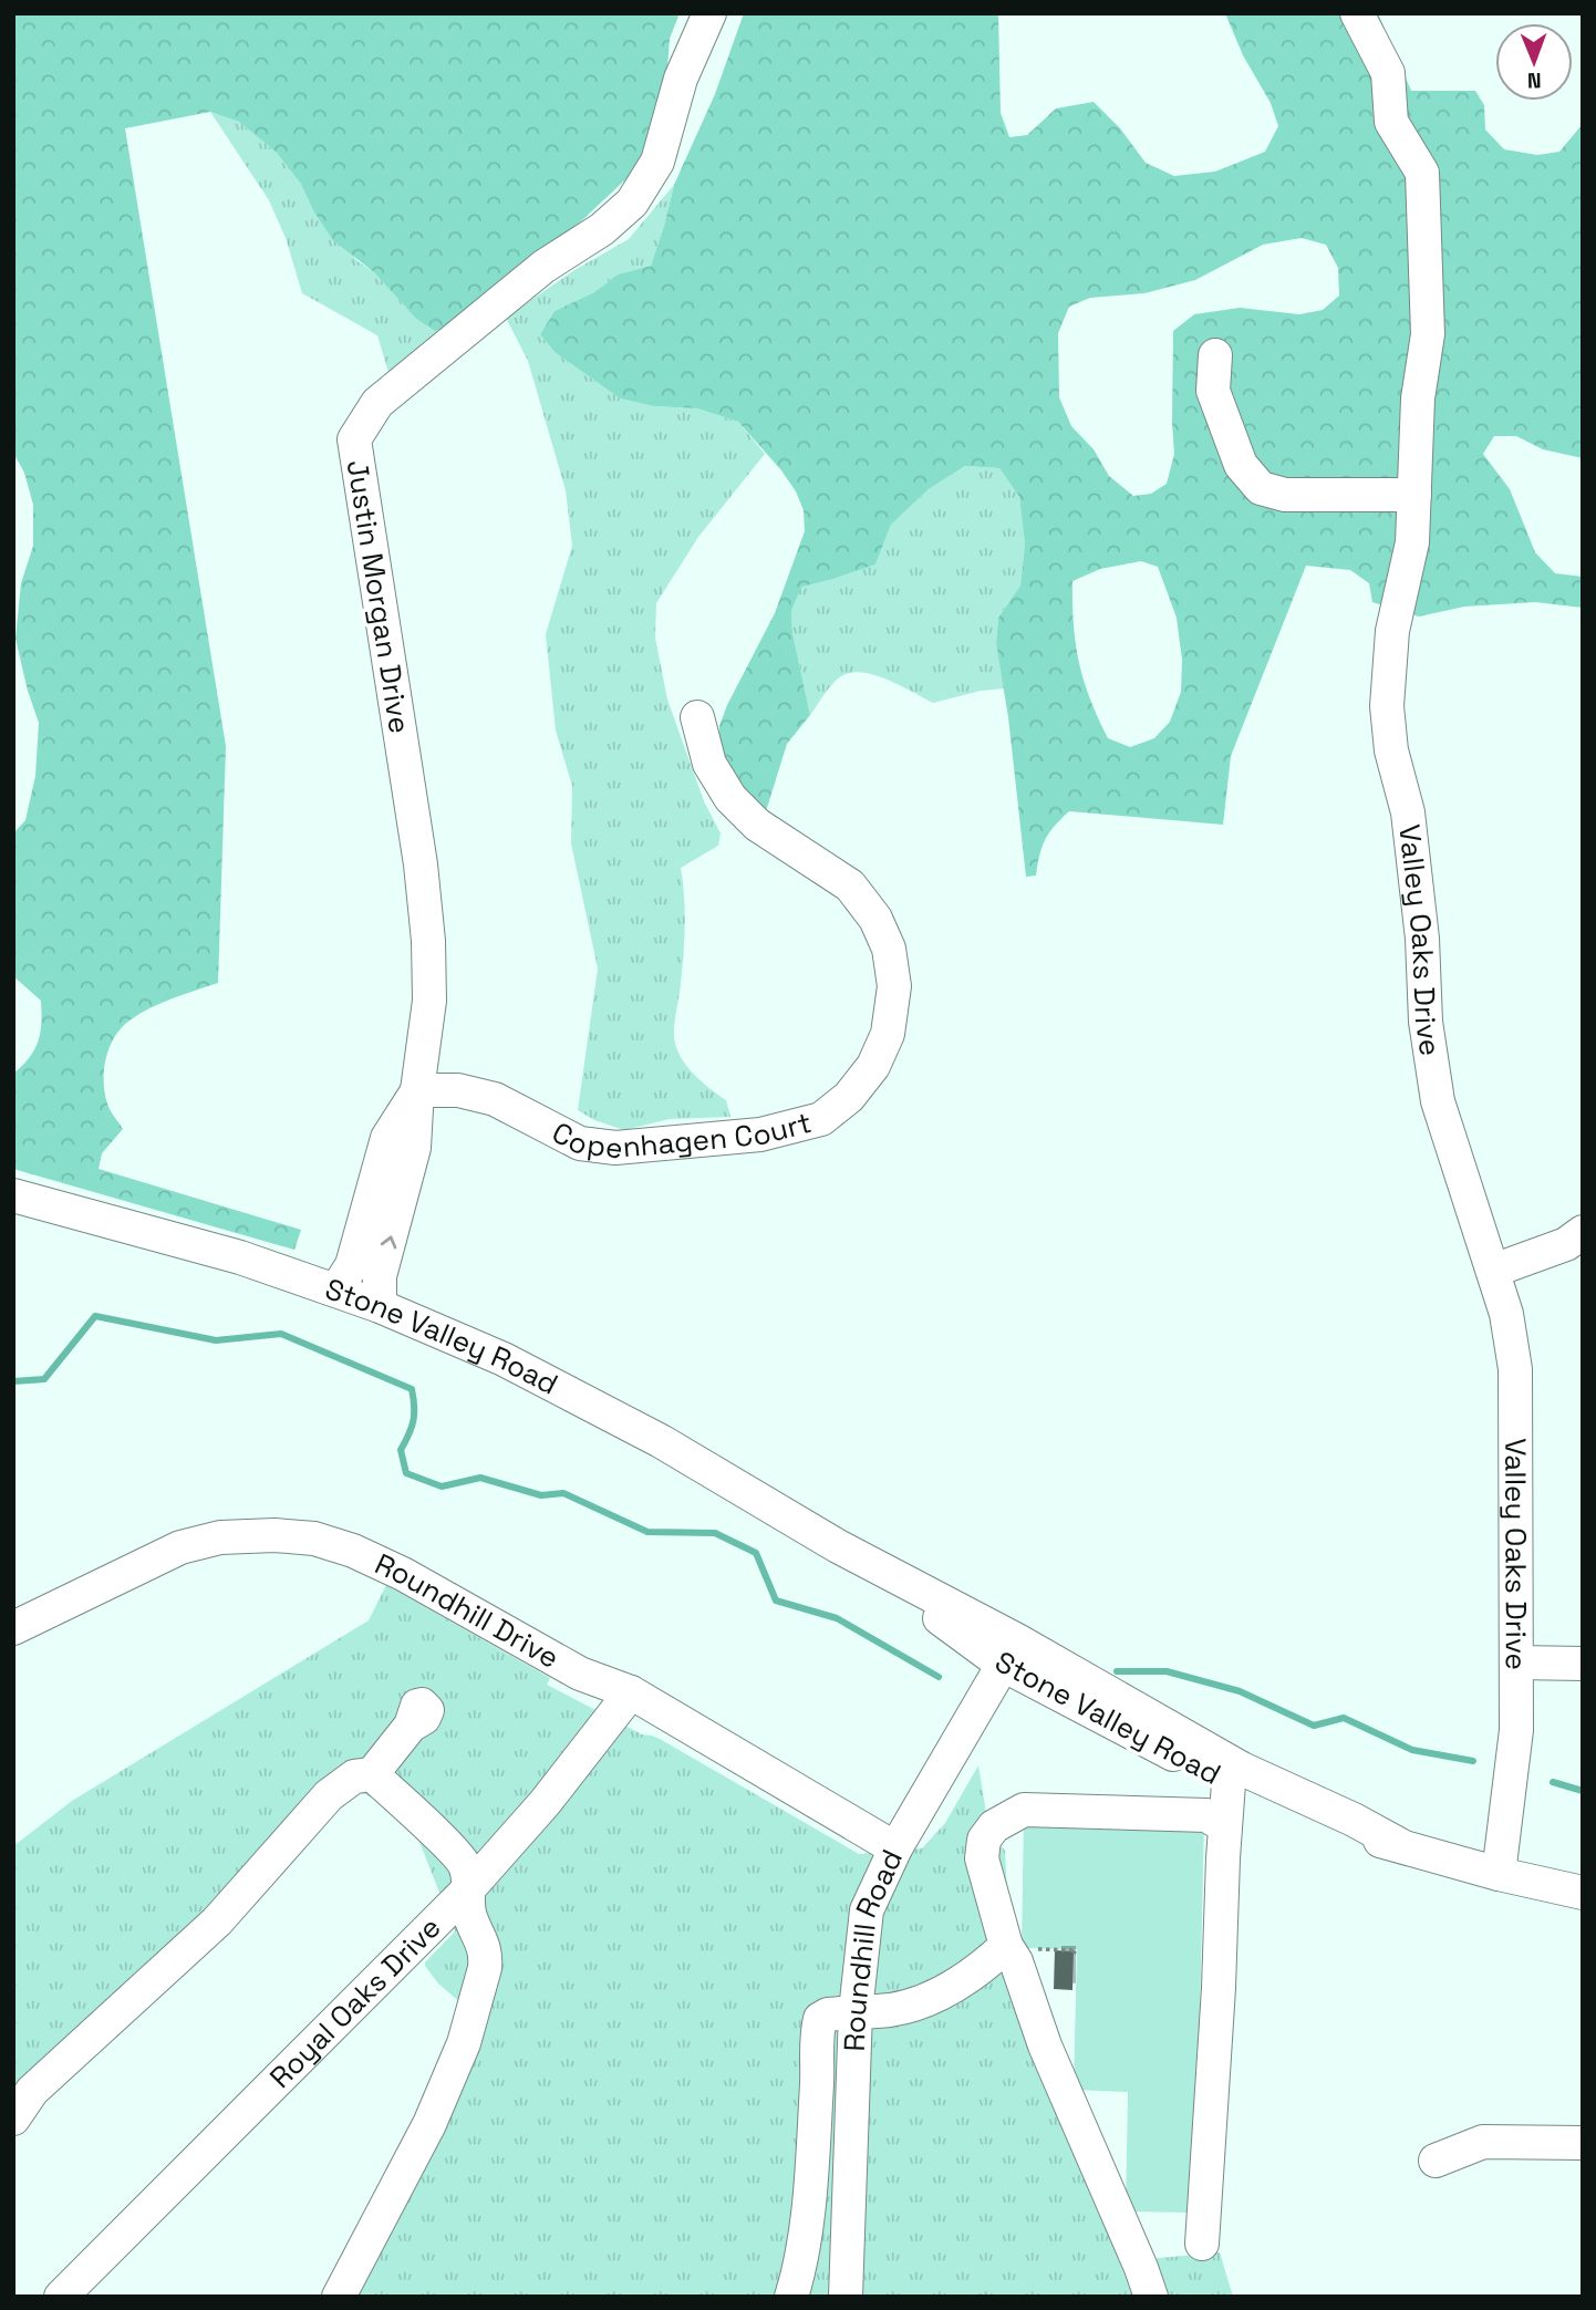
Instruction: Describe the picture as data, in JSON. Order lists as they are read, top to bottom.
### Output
{
  "streets": {
    "street": [
      "Justin Morgan Drive",
      "Valley Oaks Drive",
      "Copenhagen Court",
      "Stone Valley Road",
      "Roundhill Drive",
      "Roundhill Road",
      "Royal Oaks Drive"
    ]
  },
  "crossings": [
    ["Justin Morgan Drive", "Copenhagen Court"],
    ["Justin Morgan Drive", "Stone Valley Road"],
    ["Valley Oaks Drive", "Stone Valley Road"],
    ["Stone Valley Road", "Roundhill Road"],
    ["Roundhill Drive", "Roundhill Road"],
    ["Roundhill Drive", "Royal Oaks Drive"]
  ],
  "north": "bottom"
}
